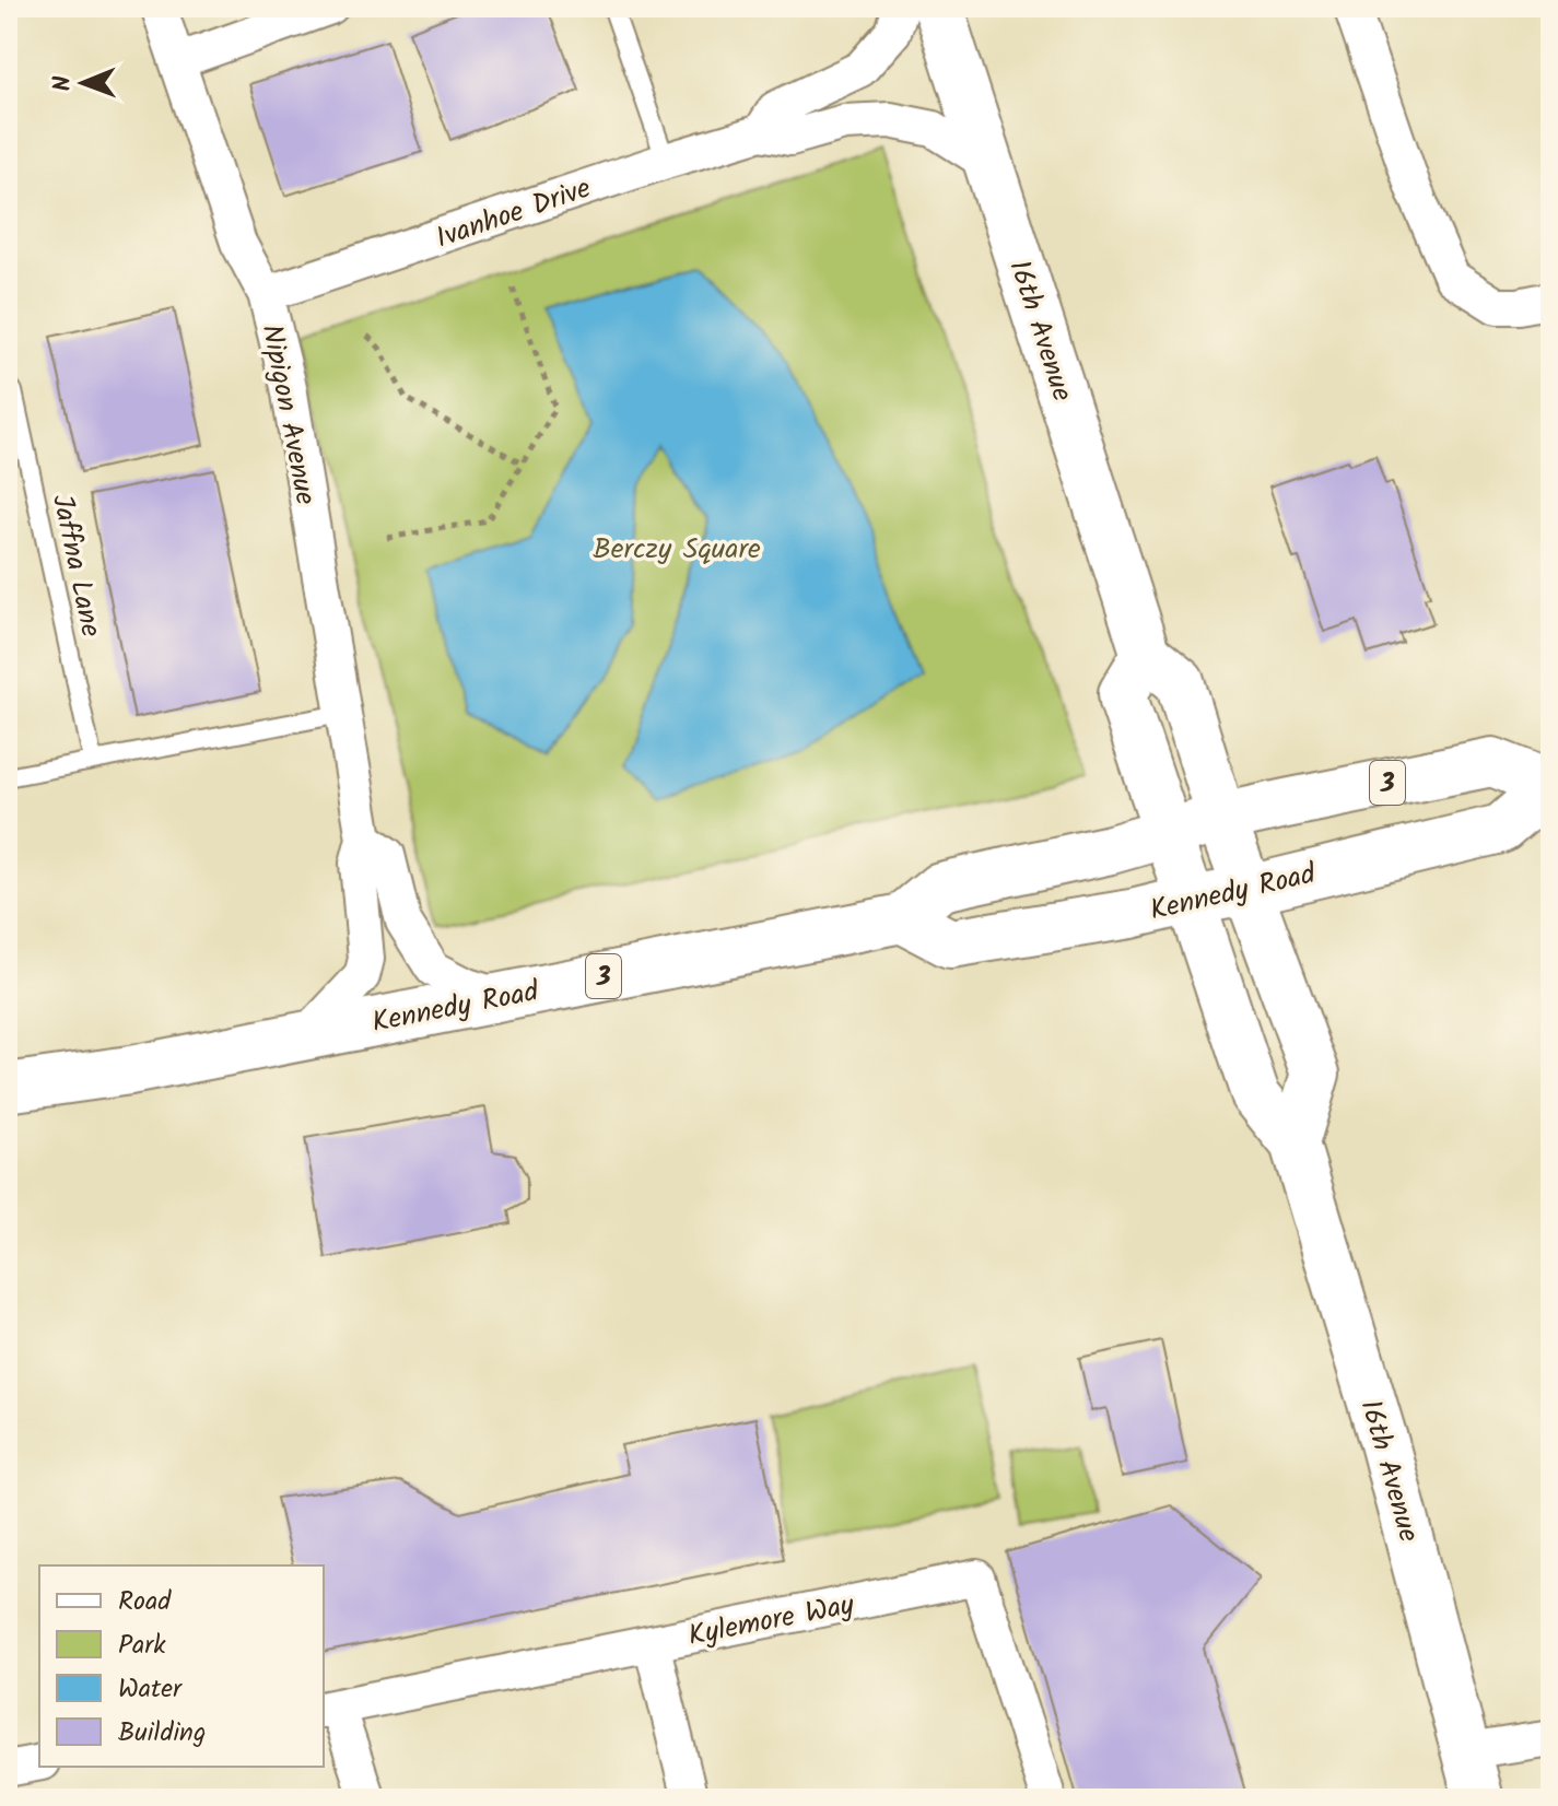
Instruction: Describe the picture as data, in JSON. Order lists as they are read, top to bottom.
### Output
{
  "streets": {
    "main road": ["16th Avenue", "3", "Kennedy Road"],
    "street": ["Ivanhoe Drive", "Nipigon Avenue", "Kylemore Way"],
    "lane": ["Jaffna Lane"]
  },
  "crossings": [
    ["Ivanhoe Drive", "16th Avenue"],
    ["Ivanhoe Drive", "Nipigon Avenue"],
    ["16th Avenue", "Kennedy Road"],
    ["Nipigon Avenue", "Kennedy Road"]
  ],
  "parks": ["Berczy Square"],
  "legend": [
    "Road",
    "Park",
    "Water",
    "Building"
  ],
  "north": "left"
}
